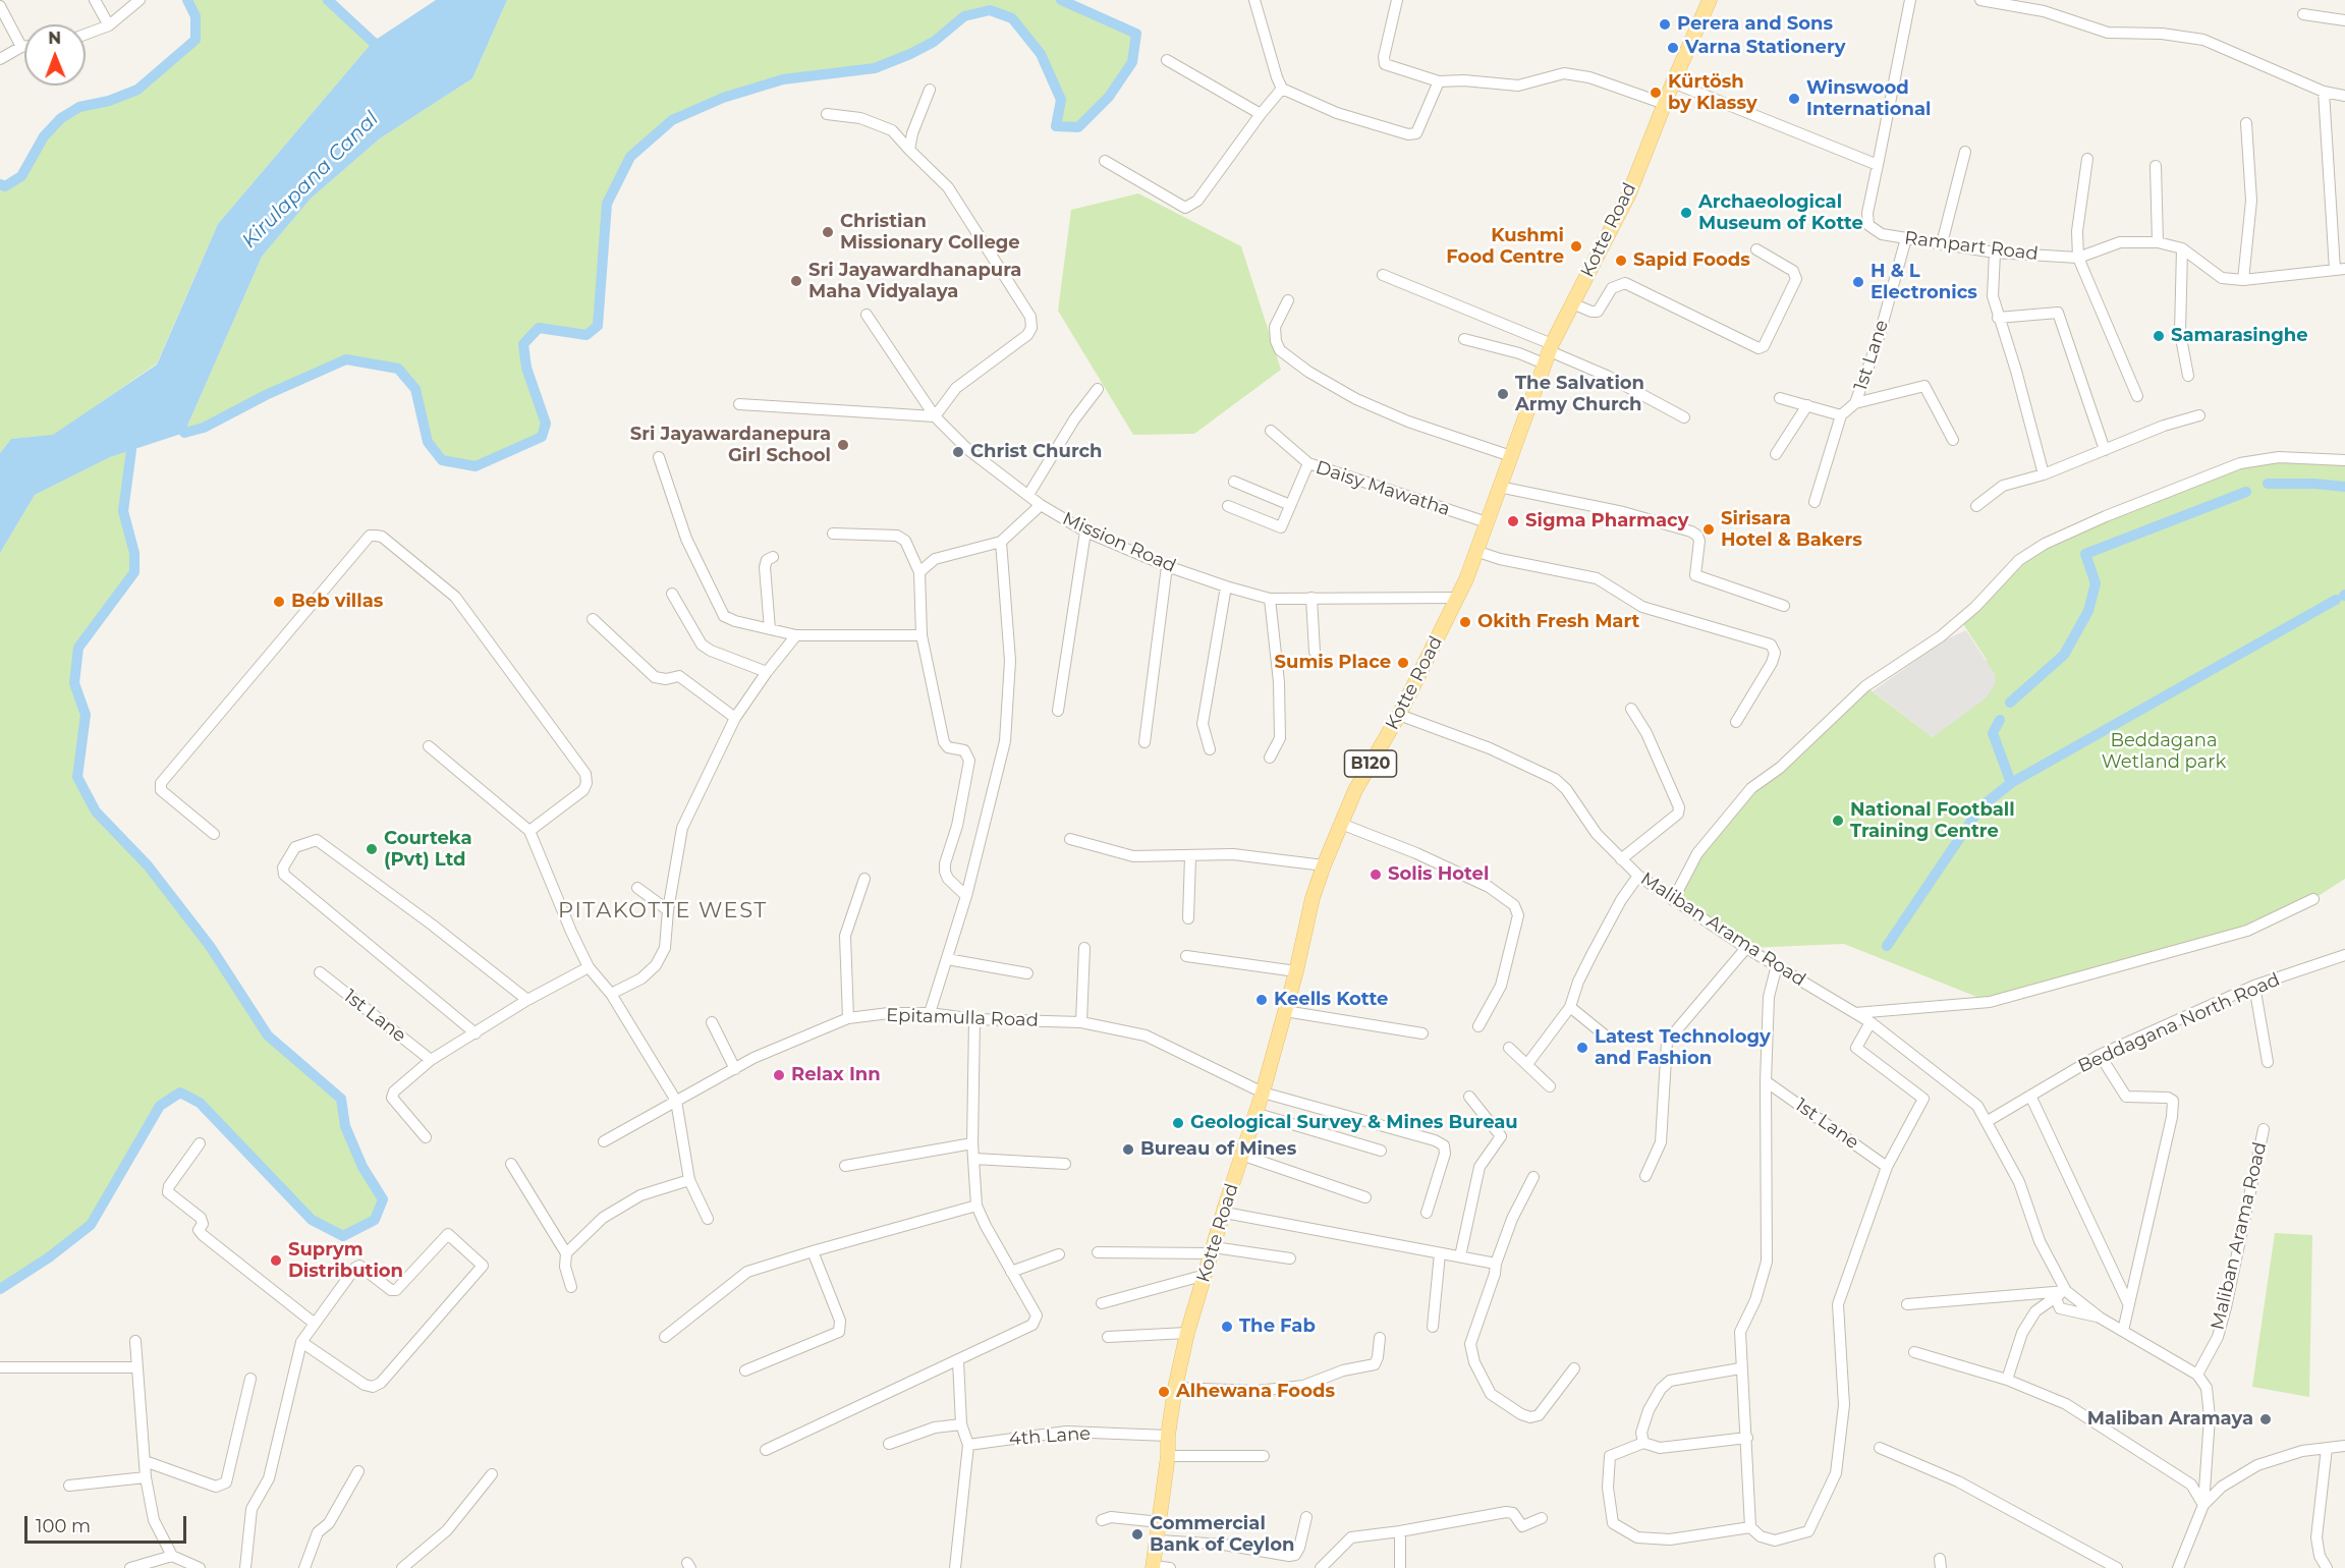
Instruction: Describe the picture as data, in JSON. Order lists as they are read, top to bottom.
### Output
{
  "streets": {
    "main road": ["Kotte Road", "B120"],
    "street": [
      "Rampart Road",
      "1st Lane",
      "Daisy Mawatha",
      "Mission Road",
      "Maliban Arama Road",
      "Epitamulla Road",
      "Beddagana North Road",
      "4th Lane"
    ]
  },
  "crossings": [
    ["Kotte Road", "Daisy Mawatha"],
    ["Kotte Road", "Mission Road"],
    ["Kotte Road", "Maliban Arama Road"],
    ["Kotte Road", "Epitamulla Road"],
    ["Kotte Road", "4th Lane"],
    ["Rampart Road", "1st Lane"],
    ["Maliban Arama Road", "Beddagana North Road"]
  ],
  "districts": ["PITAKOTTE WEST"],
  "water": ["Kirulapana Canal"],
  "parks": ["Beddagana Wetland park"],
  "places": [
    "Perera and Sons",
    "Varna Stationery",
    "Kürtösh by Klassy",
    "Winswood International",
    "Archaeological Museum of Kotte",
    "Christian Missionary College",
    "Kushmi Food Centre",
    "Sapid Foods",
    "Sri Jayawardhanapura Maha Vidyalaya",
    "H & L Electronics",
    "Samarasinghe",
    "The Salvation Army Church",
    "Sri Jayawardanepura Girl School",
    "Christ Church",
    "Sigma Pharmacy",
    "Sirisara Hotel & Bakers",
    "Beb villas",
    "Okith Fresh Mart",
    "Sumis Place",
    "National Football Training Centre",
    "Courteka (Pvt) Ltd",
    "Solis Hotel",
    "Keells Kotte",
    "Latest Technology and Fashion",
    "Relax Inn",
    "Geological Survey & Mines Bureau",
    "Bureau of Mines",
    "Suprym Distribution",
    "The Fab",
    "Alhewana Foods",
    "Maliban Aramaya",
    "Commercial Bank of Ceylon"
  ],
  "scale_bar": "100 m",
  "north": "top"
}
